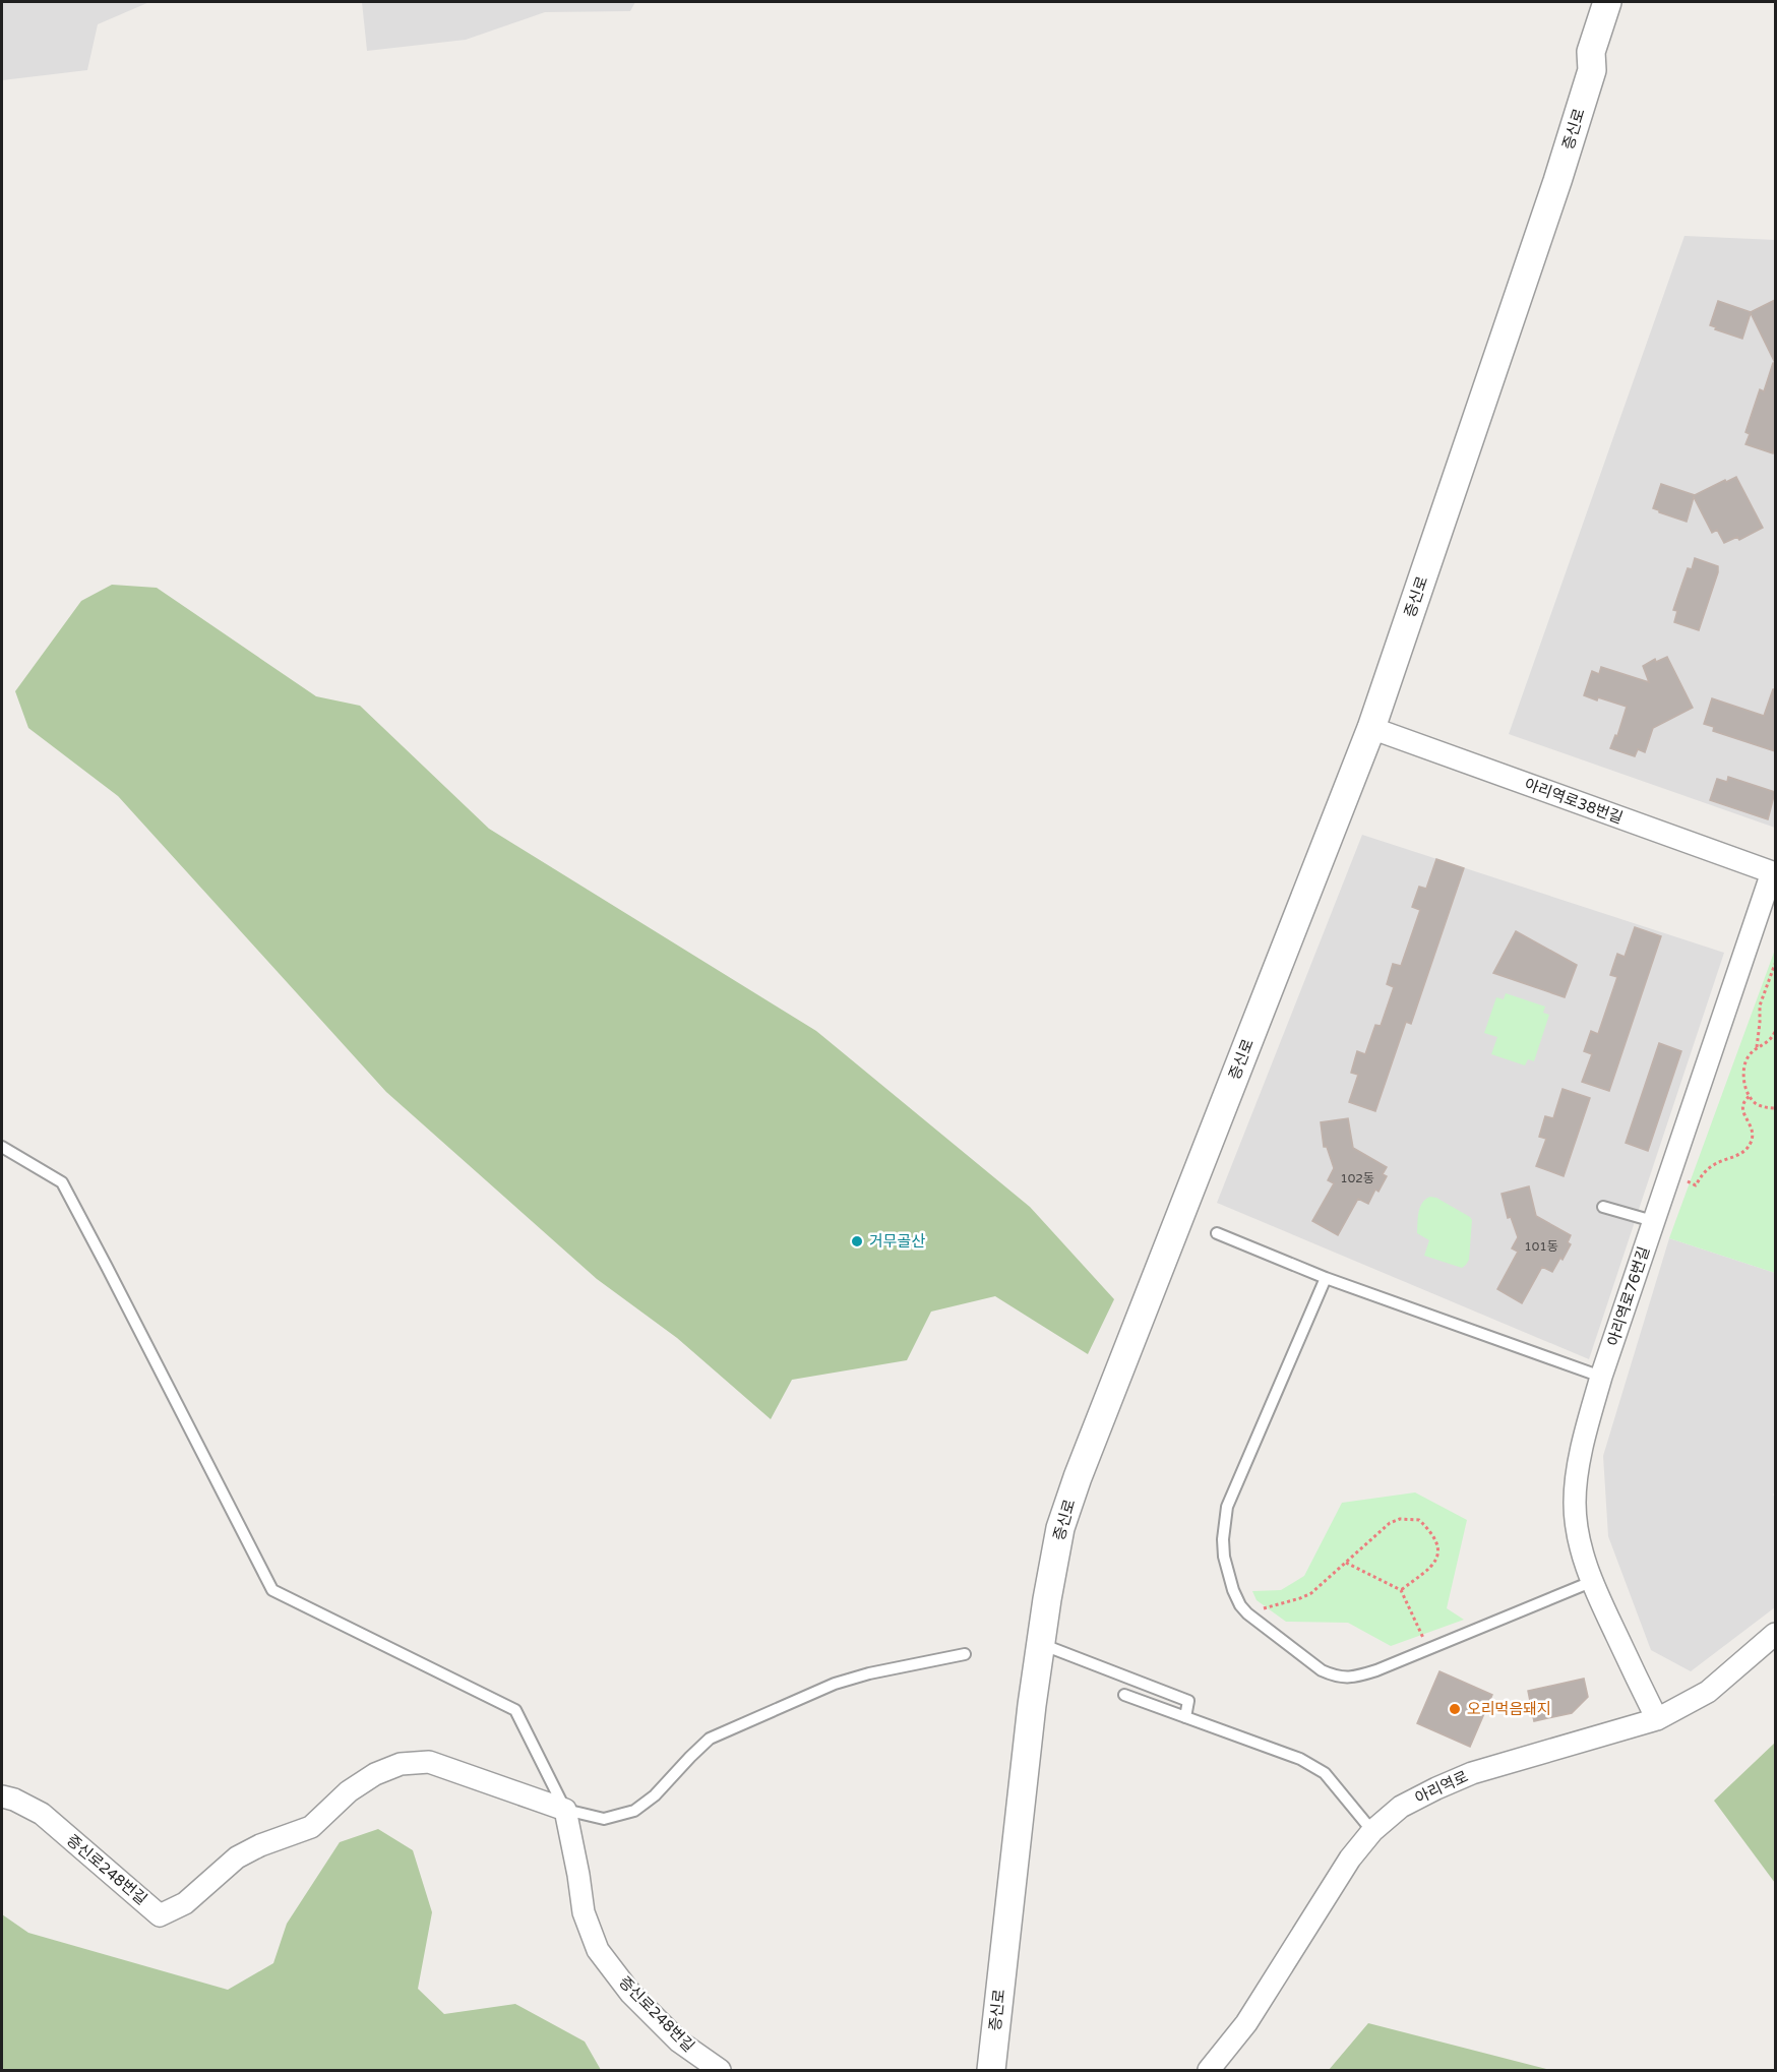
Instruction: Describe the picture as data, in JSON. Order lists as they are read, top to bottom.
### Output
{
  "streets": {
    "street": [
      "증신로",
      "아리역로38번길",
      "아리역로76번길",
      "아리역로",
      "증신로248번길"
    ]
  },
  "crossings": [
    ["증신로", "아리역로38번길"],
    ["아리역로38번길", "아리역로76번길"],
    ["아리역로76번길", "아리역로"]
  ],
  "places": ["거무골산", "오리먹음돼지"],
  "house_numbers": ["102동", "101동"]
}
